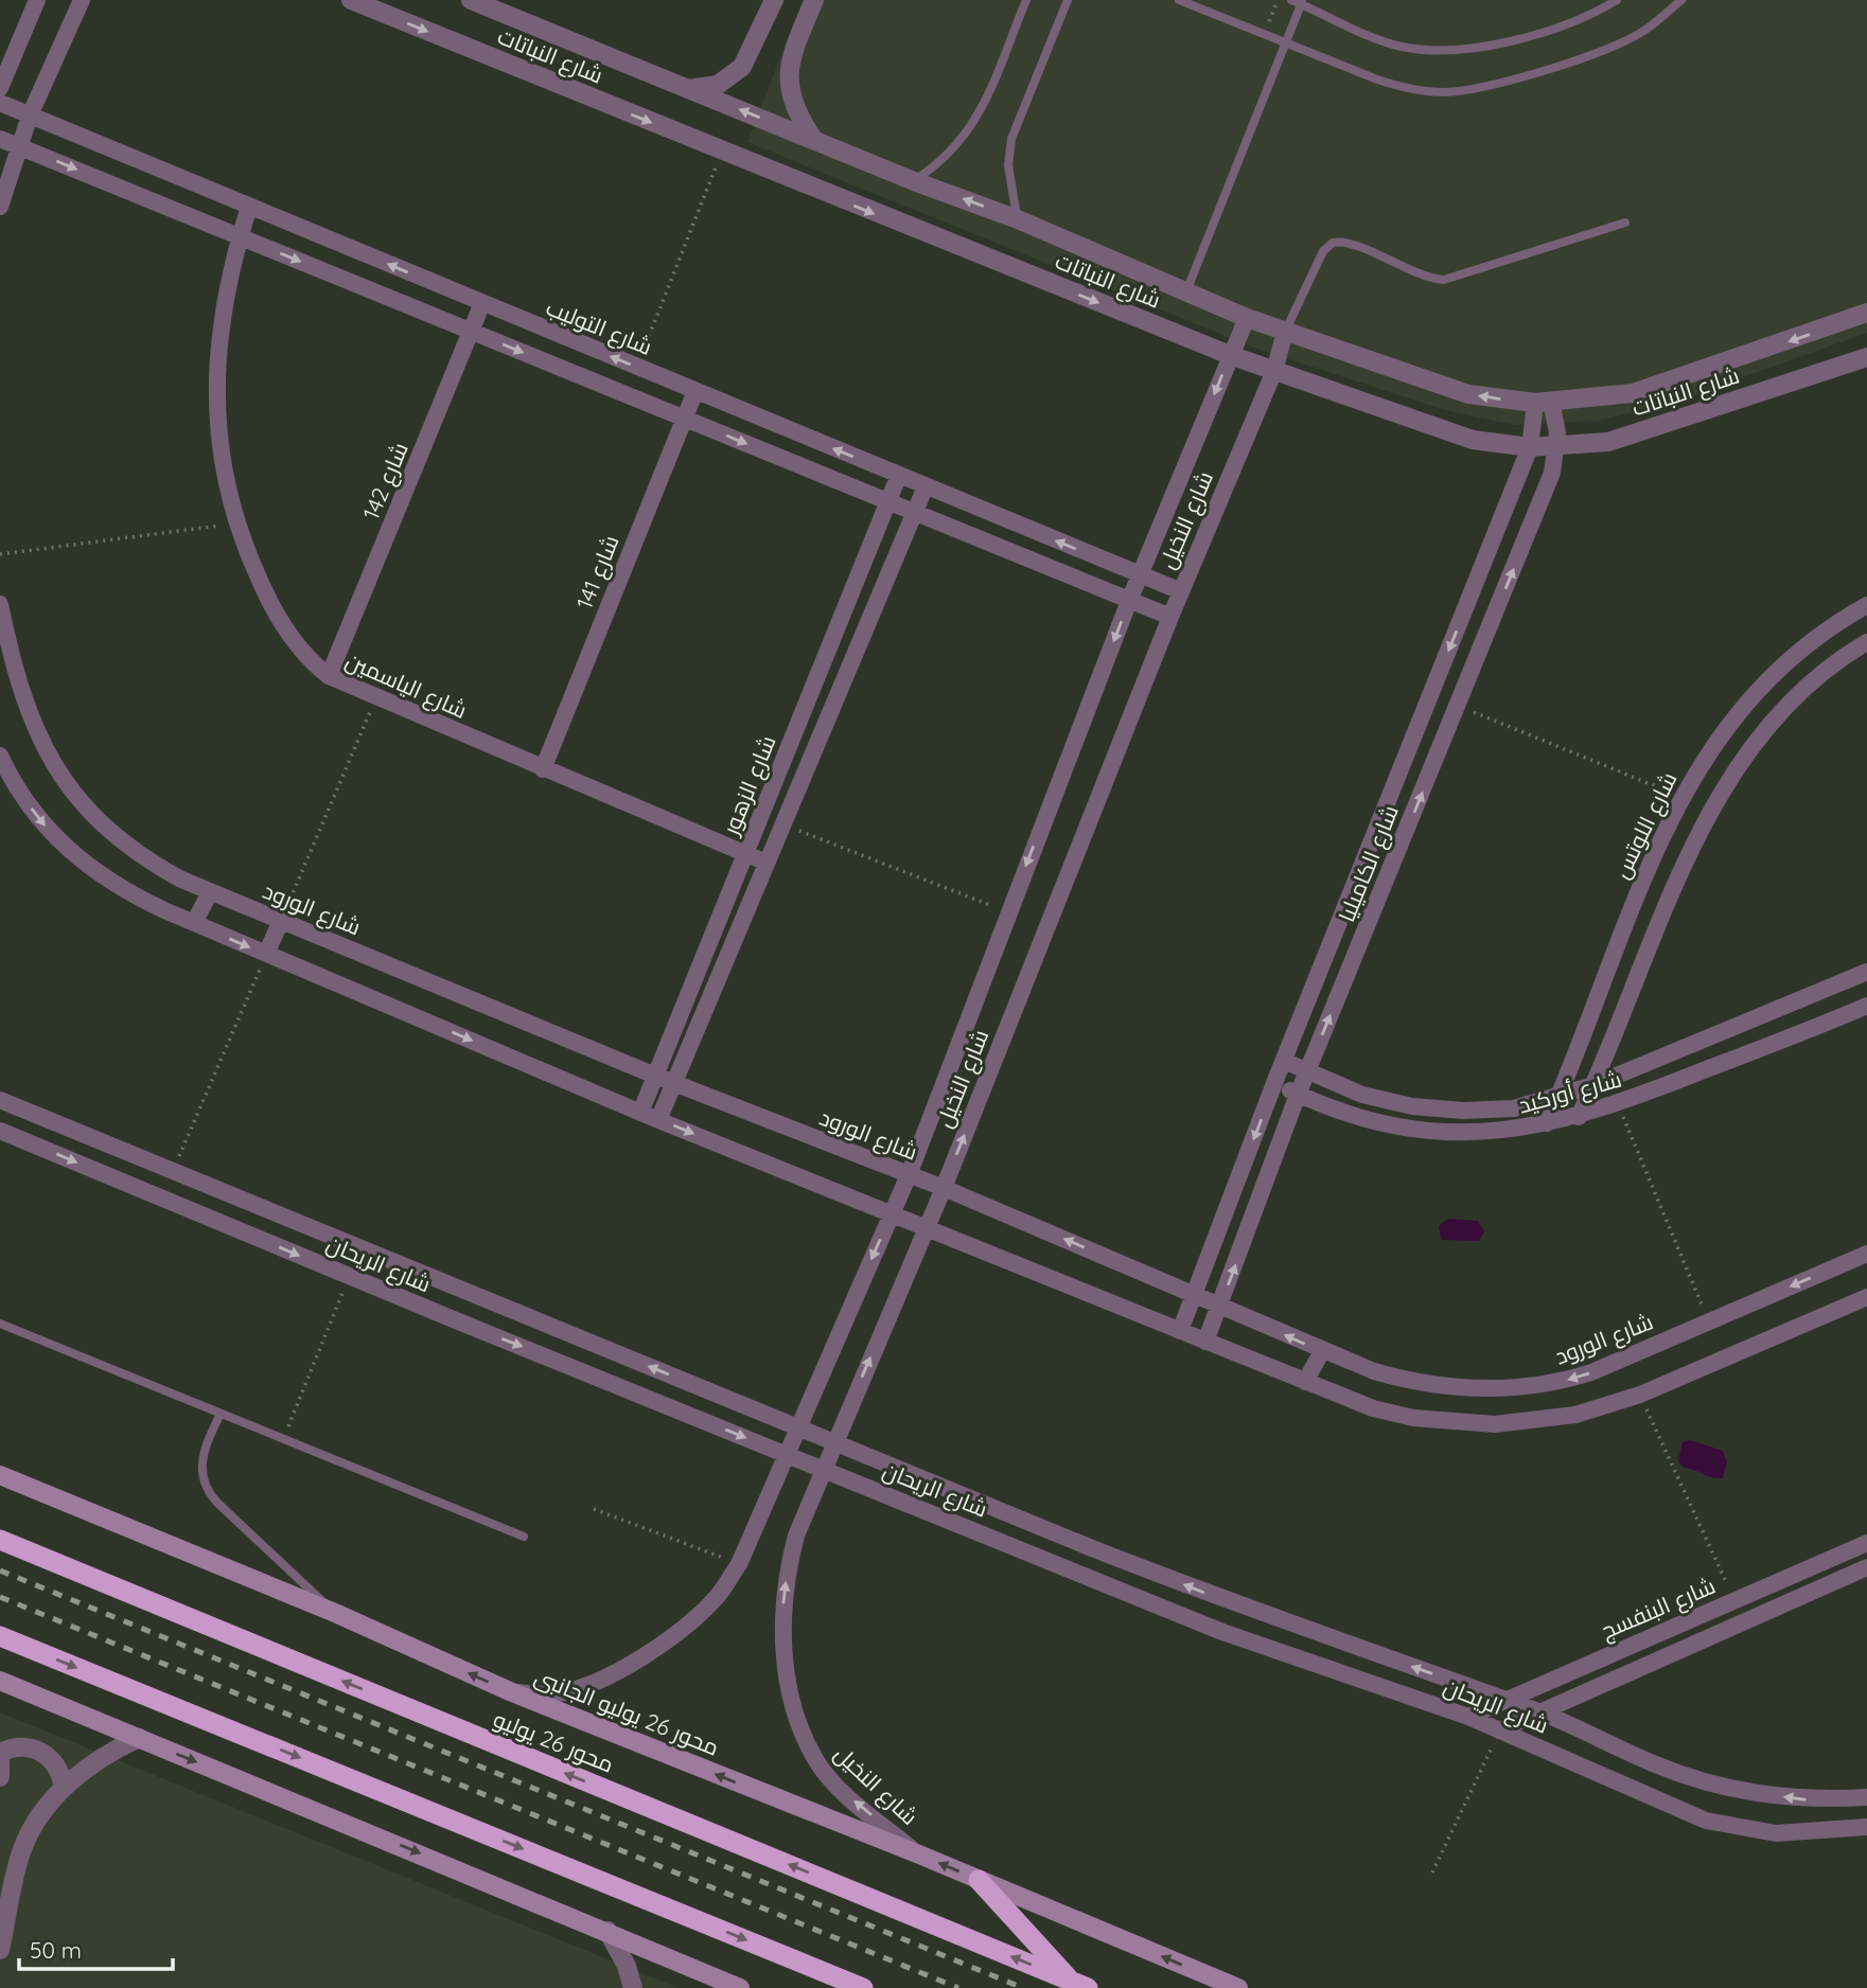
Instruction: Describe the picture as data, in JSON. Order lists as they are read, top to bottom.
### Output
{
  "streets": {
    "highway": ["محور 26 يوليو"],
    "main road": ["محور 26 يوليو الجانبى"],
    "street": [
      "شارع النباتات",
      "شارع التوليب",
      "شارع 142",
      "شارع النخيل",
      "شارع 141",
      "شارع الياسمين",
      "شارع الزهور",
      "شارع اللوتس",
      "شارع الكاميليا",
      "شارع الورود",
      "شارع أوركيد",
      "شارع الريحان",
      "شارع البنفسج"
    ]
  },
  "crossings": [
    ["شارع النباتات", "شارع النخيل"],
    ["شارع النباتات", "شارع الكاميليا"],
    ["شارع التوليب", "شارع 142"],
    ["شارع التوليب", "شارع النخيل"],
    ["شارع التوليب", "شارع 141"],
    ["شارع التوليب", "شارع الياسمين"],
    ["شارع التوليب", "شارع الزهور"],
    ["شارع 142", "شارع الياسمين"],
    ["شارع النخيل", "شارع الورود"],
    ["شارع النخيل", "شارع الريحان"],
    ["شارع النخيل", "محور 26 يوليو الجانبى"],
    ["شارع 141", "شارع الياسمين"],
    ["شارع الياسمين", "شارع الزهور"],
    ["شارع الزهور", "شارع الورود"],
    ["شارع اللوتس", "شارع أوركيد"],
    ["شارع الكاميليا", "شارع الورود"],
    ["شارع الكاميليا", "شارع أوركيد"],
    ["شارع الريحان", "شارع البنفسج"]
  ],
  "one_way": ["محور 26 يوليو الجانبى"],
  "scale_bar": "50 m"
}
